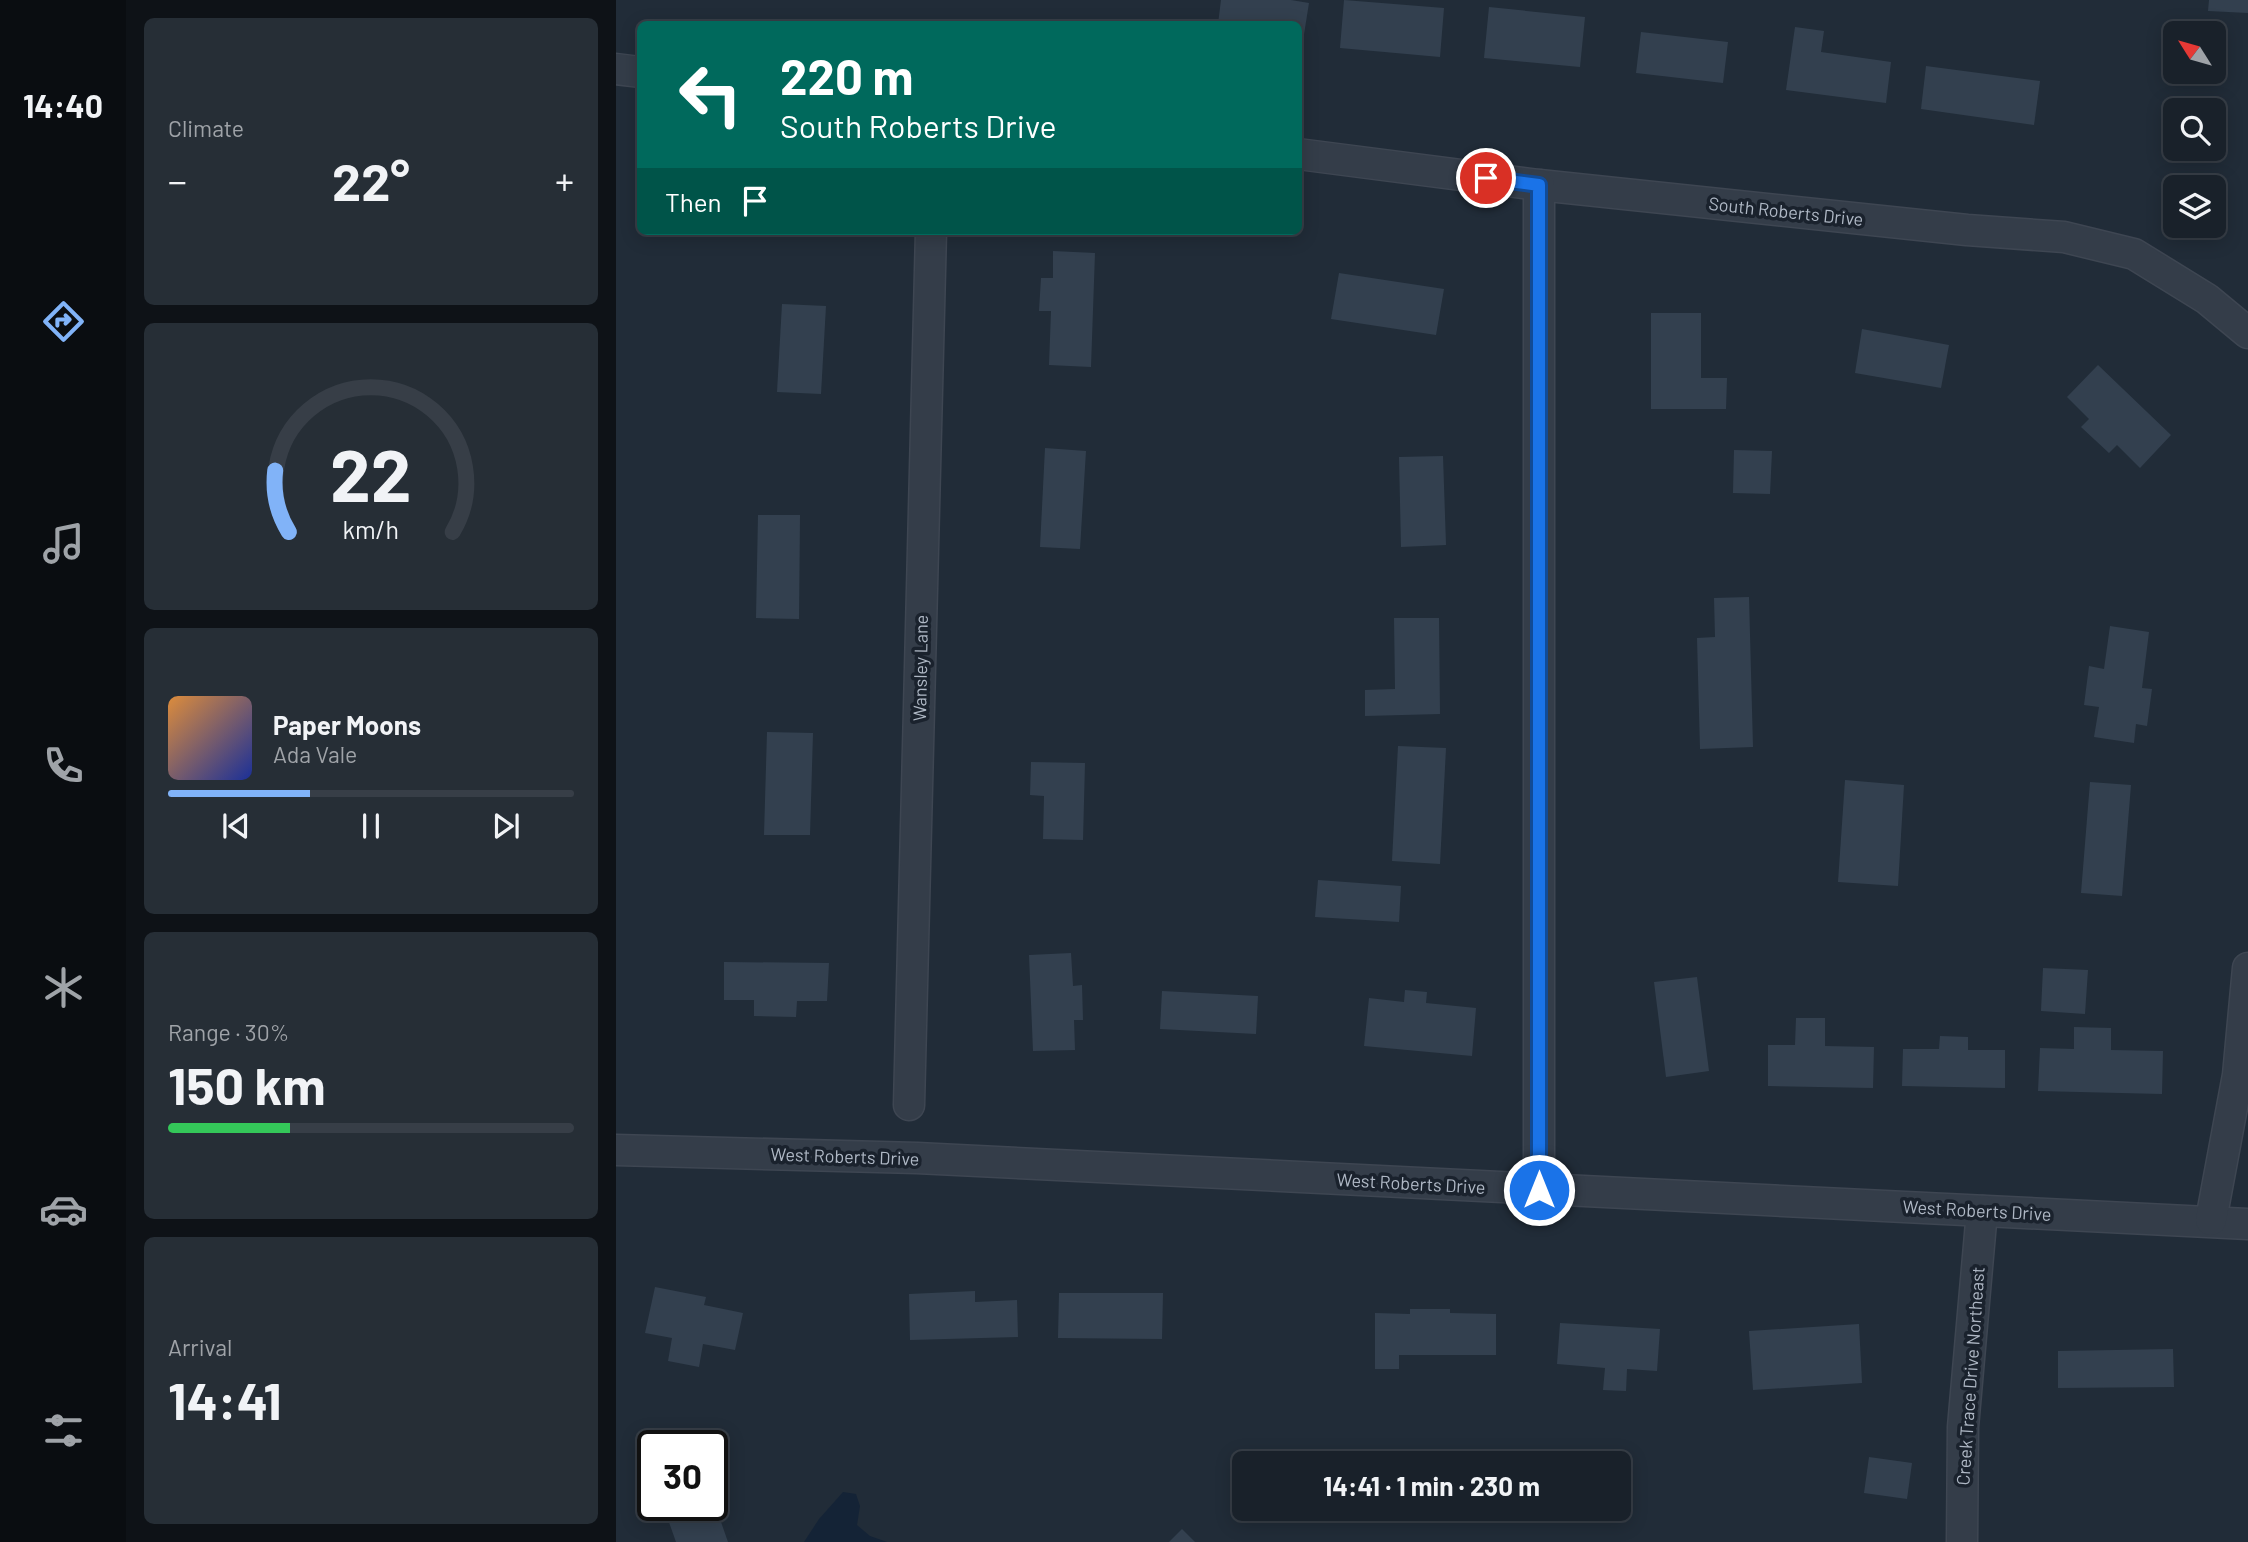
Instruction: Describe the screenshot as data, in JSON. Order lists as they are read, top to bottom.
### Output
{
  "streets": {
    "street": [
      "South Roberts Drive",
      "Wansley Lane",
      "West Roberts Drive",
      "Creek Trace Drive Northeast"
    ]
  },
  "crossings": [
    ["West Roberts Drive", "Creek Trace Drive Northeast"]
  ],
  "north": "top left",
  "page": {
    "tabs": "14:40",
    "tile": [
      "Climate",
      ["Range · 30%", "150 km"],
      ["Arrival", "14:41"]
    ],
    "turn": ["220 m", "South Roberts Drive"],
    "heat": ["−", "22°", "+"],
    "then": "Then",
    "song": ["Paper Moons", "Ada Vale"],
    "limit": "30",
    "trip": "14:41 · 1 min · 230 m",
    "gauge": ["22", "km/h"]
  }
}
